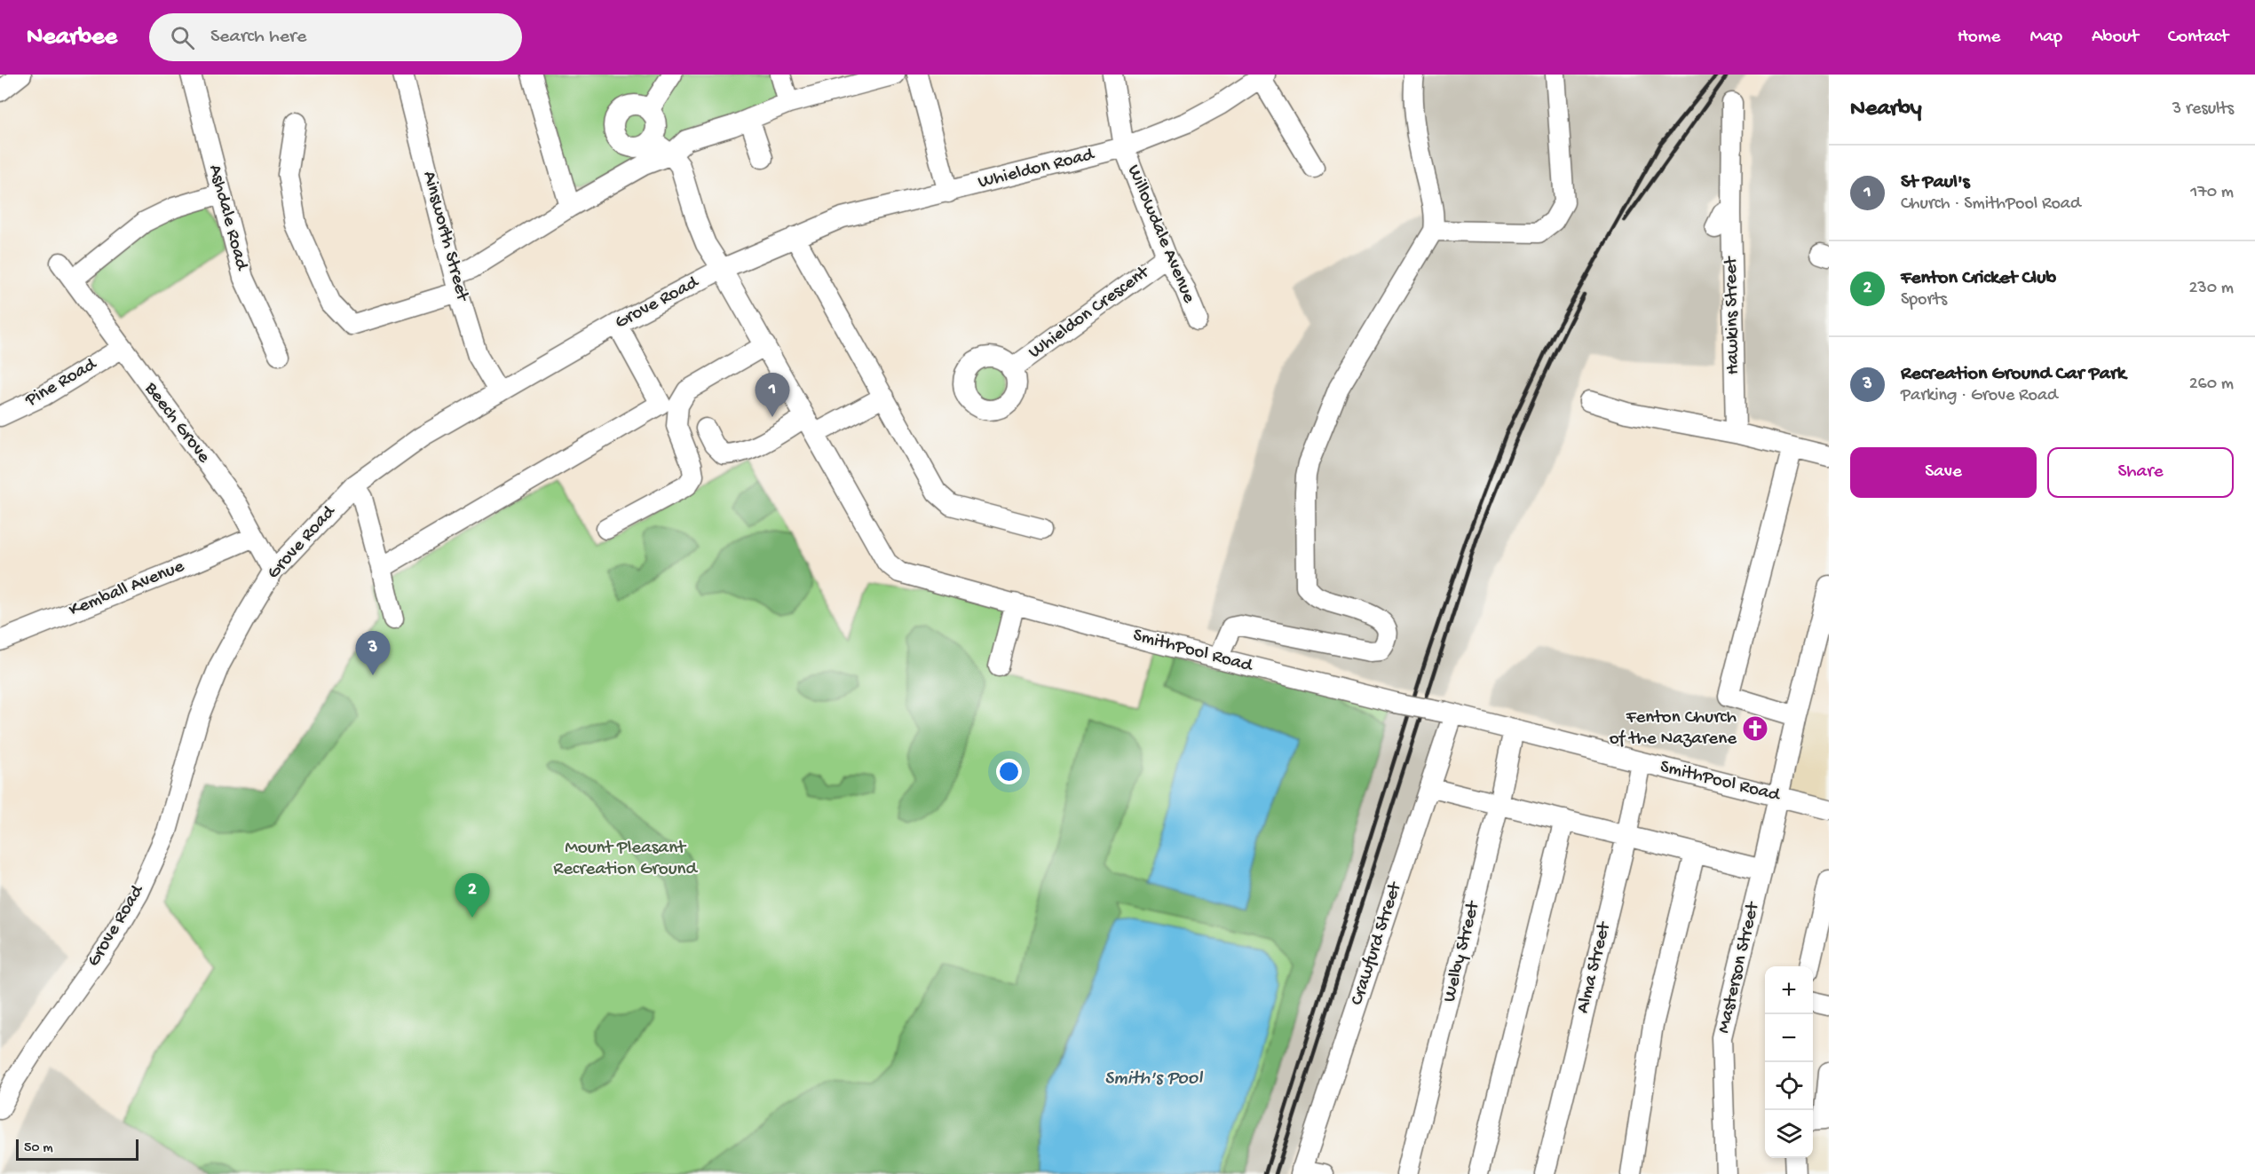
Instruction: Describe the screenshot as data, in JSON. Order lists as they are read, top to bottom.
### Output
{
  "streets": {
    "street": [
      "Whieldon Road",
      "Ashdale Road",
      "Willowdale Avenue",
      "Ainsworth Street",
      "Grove Road",
      "Whieldon Crescent",
      "Hawkins Street",
      "Pine Road",
      "Beech Grove",
      "Kemball Avenue",
      "SmithPool Road",
      "Crawfurd Street",
      "Welby Street",
      "Alma Street",
      "Masterson Street"
    ]
  },
  "crossings": [
    ["Whieldon Road", "Willowdale Avenue"],
    ["Whieldon Road", "Grove Road"],
    ["Willowdale Avenue", "Whieldon Crescent"],
    ["Ainsworth Street", "Grove Road"],
    ["Grove Road", "Beech Grove"],
    ["Grove Road", "SmithPool Road"],
    ["Pine Road", "Beech Grove"],
    ["Beech Grove", "Kemball Avenue"],
    ["SmithPool Road", "Crawfurd Street"],
    ["SmithPool Road", "Welby Street"],
    ["SmithPool Road", "Alma Street"],
    ["SmithPool Road", "Masterson Street"]
  ],
  "water": ["Smith's Pool"],
  "parks": ["Mount Pleasant Recreation Ground"],
  "places": {
    "church": ["Fenton Church of the Nazarene"]
  },
  "scale_bar": "50 m",
  "page": {
    "header": "Nearbee",
    "search": "Search here",
    "nav": [
      "Home",
      "Map",
      "About",
      "Contact"
    ],
    "heading": ["Nearby", "3 results"],
    "list": [
      {
        "mark": "1",
        "name": "St Paul's",
        "note": "Church · SmithPool Road",
        "value": "170 m"
      },
      {
        "mark": "2",
        "name": "Fenton Cricket Club",
        "note": "Sports",
        "value": "230 m"
      },
      {
        "mark": "3",
        "name": "Recreation Ground Car Park",
        "note": "Parking · Grove Road",
        "value": "260 m"
      }
    ],
    "pins": ["1", "3", "2"],
    "buttons": ["Save", "Share"],
    "map_buttons": ["+", "−"],
    "scale": "50 m"
  }
}
